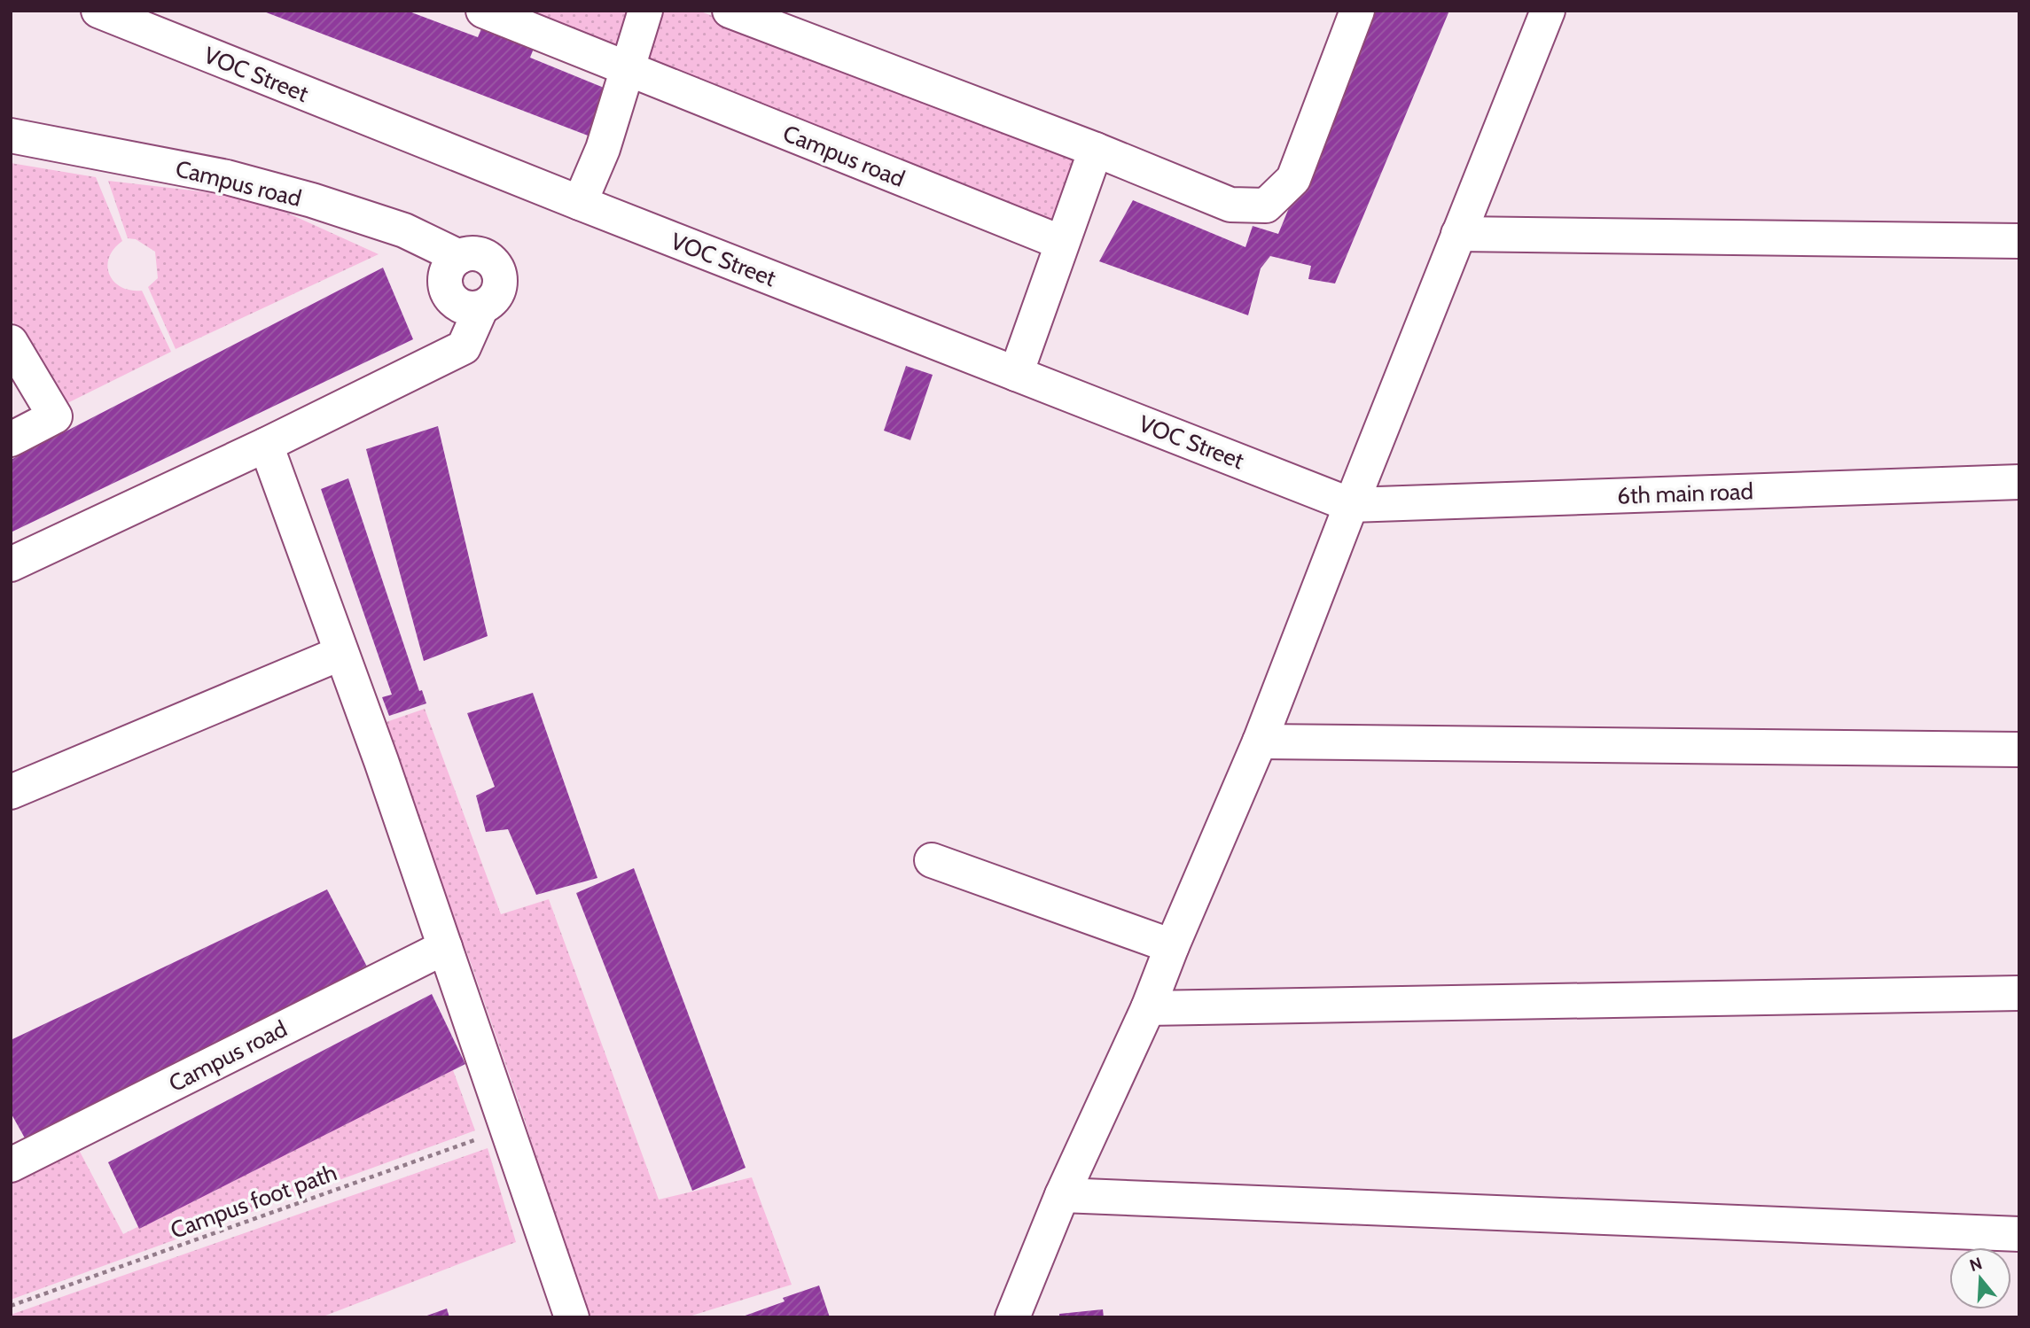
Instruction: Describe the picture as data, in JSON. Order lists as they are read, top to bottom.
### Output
{
  "streets": {
    "street": ["VOC Street", "Campus road", "6th main road"],
    "path": ["Campus foot path"]
  },
  "crossings": [
    ["VOC Street", "6th main road"]
  ],
  "north": "top"
}
